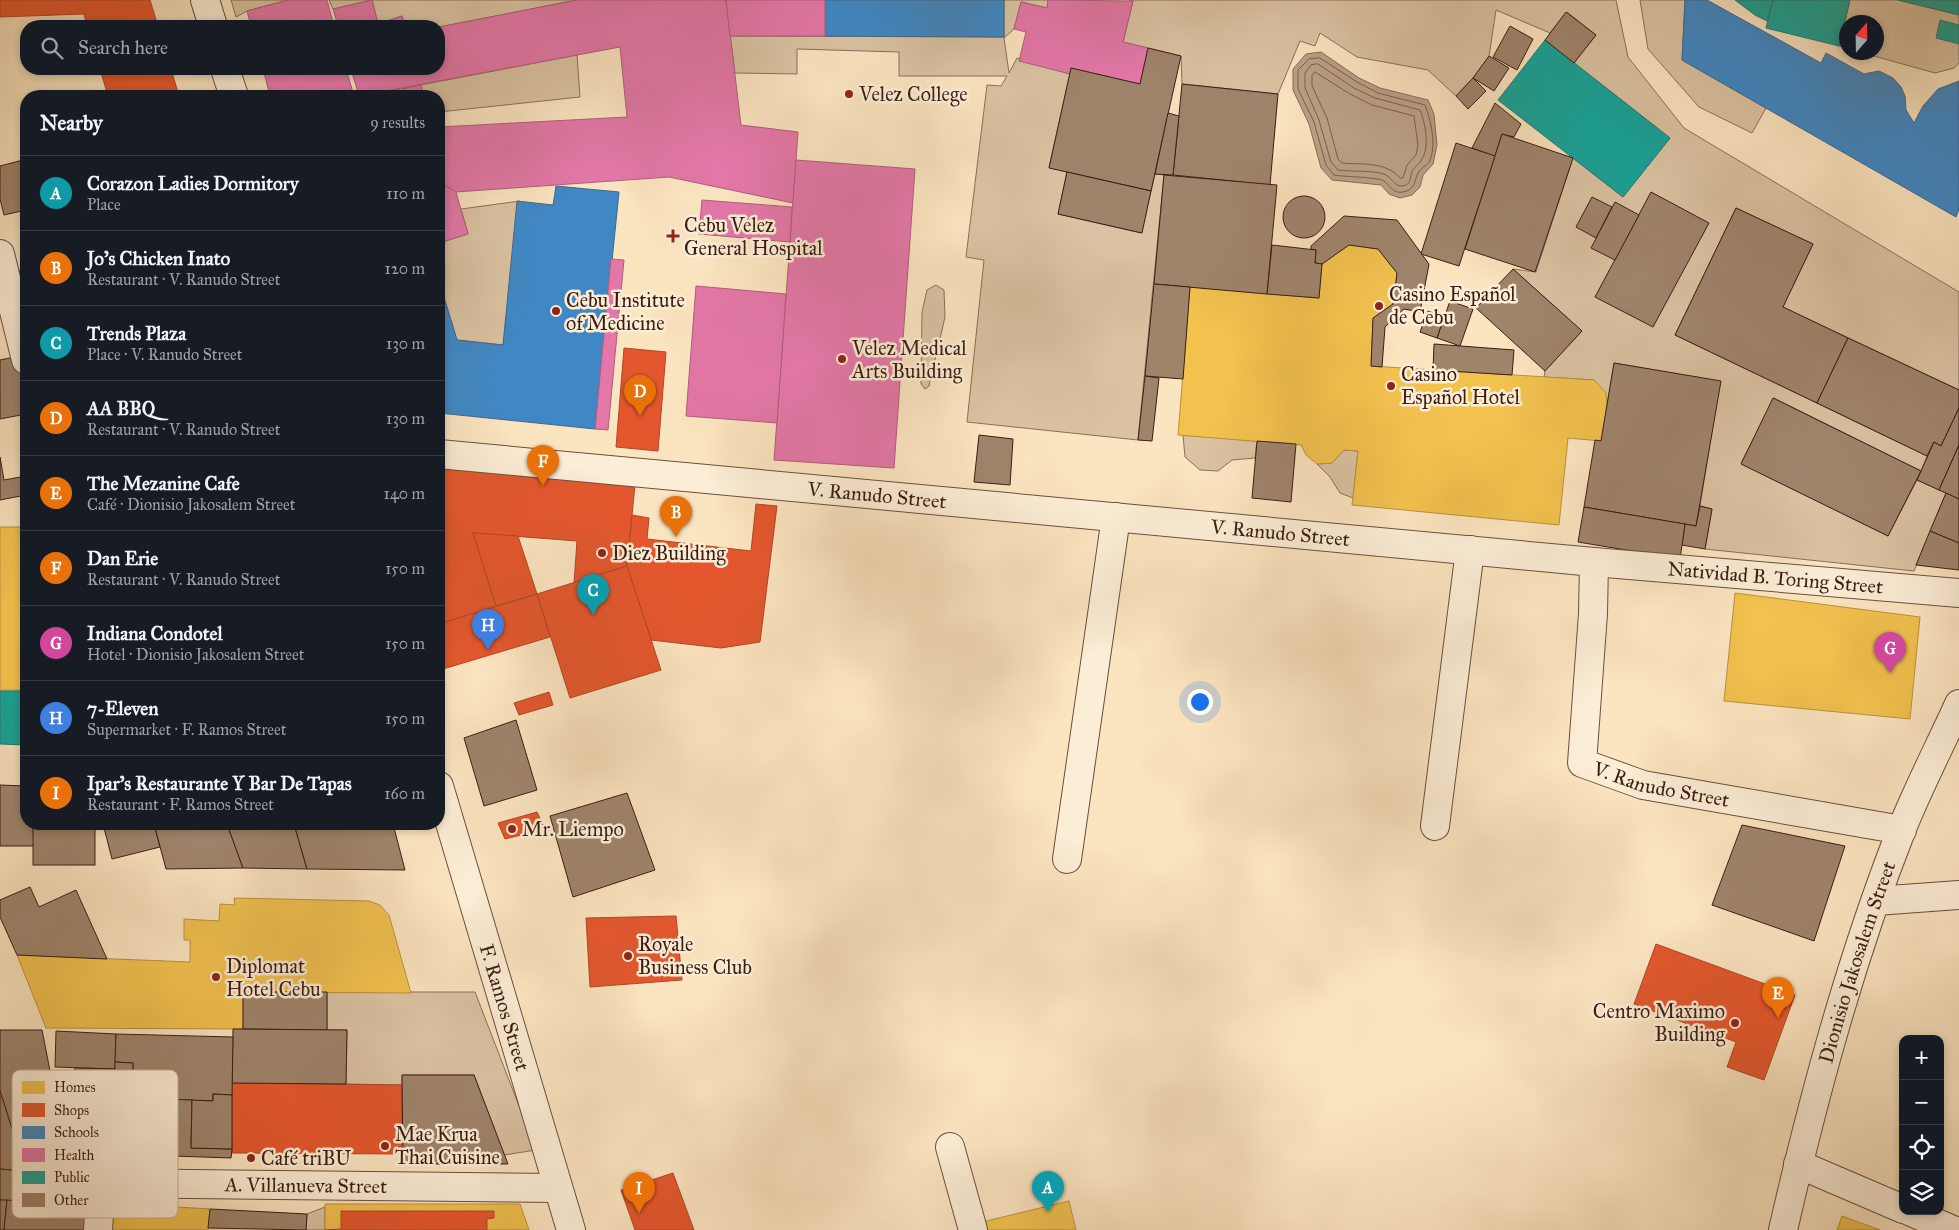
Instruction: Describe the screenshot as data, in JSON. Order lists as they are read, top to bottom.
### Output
{
  "streets": {
    "street": [
      "V. Ranudo Street",
      "Natividad B. Toring Street",
      "Dionisio Jakosalem Street",
      "F. Ramos Street",
      "A. Villanueva Street"
    ]
  },
  "crossings": [
    ["V. Ranudo Street", "Natividad B. Toring Street"],
    ["V. Ranudo Street", "Dionisio Jakosalem Street"],
    ["F. Ramos Street", "A. Villanueva Street"]
  ],
  "places": {
    "other": [
      "Velez College",
      "Casino Español de Cebu",
      "Cebu Institute of Medicine",
      "Velez Medical Arts Building",
      "Casino Español Hotel",
      "Diez Building",
      "Mr. Liempo",
      "Royale Business Club",
      "Diplomat Hotel Cebu",
      "Centro Maximo Building",
      "Mae Krua Thai Cuisine",
      "Café triBU"
    ],
    "health": ["Cebu Velez General Hospital"]
  },
  "legend": [
    "Homes",
    "Shops",
    "Schools",
    "Health",
    "Public",
    "Other"
  ],
  "north": "top",
  "page": {
    "search": "Search here",
    "heading": ["Nearby", "9 results"],
    "list": [
      {
        "mark": "A",
        "name": "Corazon Ladies Dormitory",
        "note": "Place",
        "value": "110 m"
      },
      {
        "mark": "B",
        "name": "Jo's Chicken Inato",
        "note": "Restaurant · V. Ranudo Street",
        "value": "120 m"
      },
      {
        "mark": "C",
        "name": "Trends Plaza",
        "note": "Place · V. Ranudo Street",
        "value": "130 m"
      },
      {
        "mark": "D",
        "name": "AA BBQ",
        "note": "Restaurant · V. Ranudo Street",
        "value": "130 m"
      },
      {
        "mark": "E",
        "name": "The Mezanine Cafe",
        "note": "Café · Dionisio Jakosalem Street",
        "value": "140 m"
      },
      {
        "mark": "F",
        "name": "Dan Erie",
        "note": "Restaurant · V. Ranudo Street",
        "value": "150 m"
      },
      {
        "mark": "G",
        "name": "Indiana Condotel",
        "note": "Hotel · Dionisio Jakosalem Street",
        "value": "150 m"
      },
      {
        "mark": "H",
        "name": "7-Eleven",
        "note": "Supermarket · F. Ramos Street",
        "value": "150 m"
      },
      {
        "mark": "I",
        "name": "Ipar's Restaurante Y Bar De Tapas",
        "note": "Restaurant · F. Ramos Street",
        "value": "160 m"
      }
    ],
    "pins": [
      "D",
      "F",
      "B",
      "C",
      "H",
      "G",
      "E",
      "A",
      "I"
    ],
    "map_buttons": ["+", "−"]
  }
}
